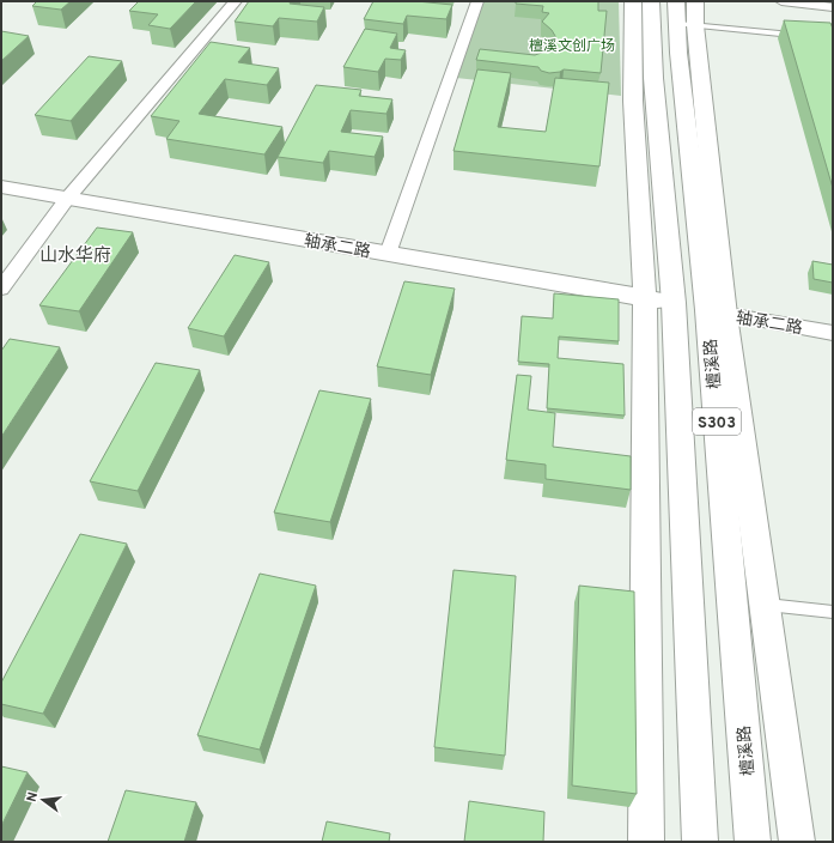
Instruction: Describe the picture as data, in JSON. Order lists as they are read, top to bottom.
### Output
{
  "streets": {
    "street": ["轴承二路", "檀溪路", "S303"]
  },
  "crossings": [
    ["轴承二路", "檀溪路"]
  ],
  "districts": ["山水华府"],
  "parks": ["檀溪文创广场"],
  "north": "left"
}
